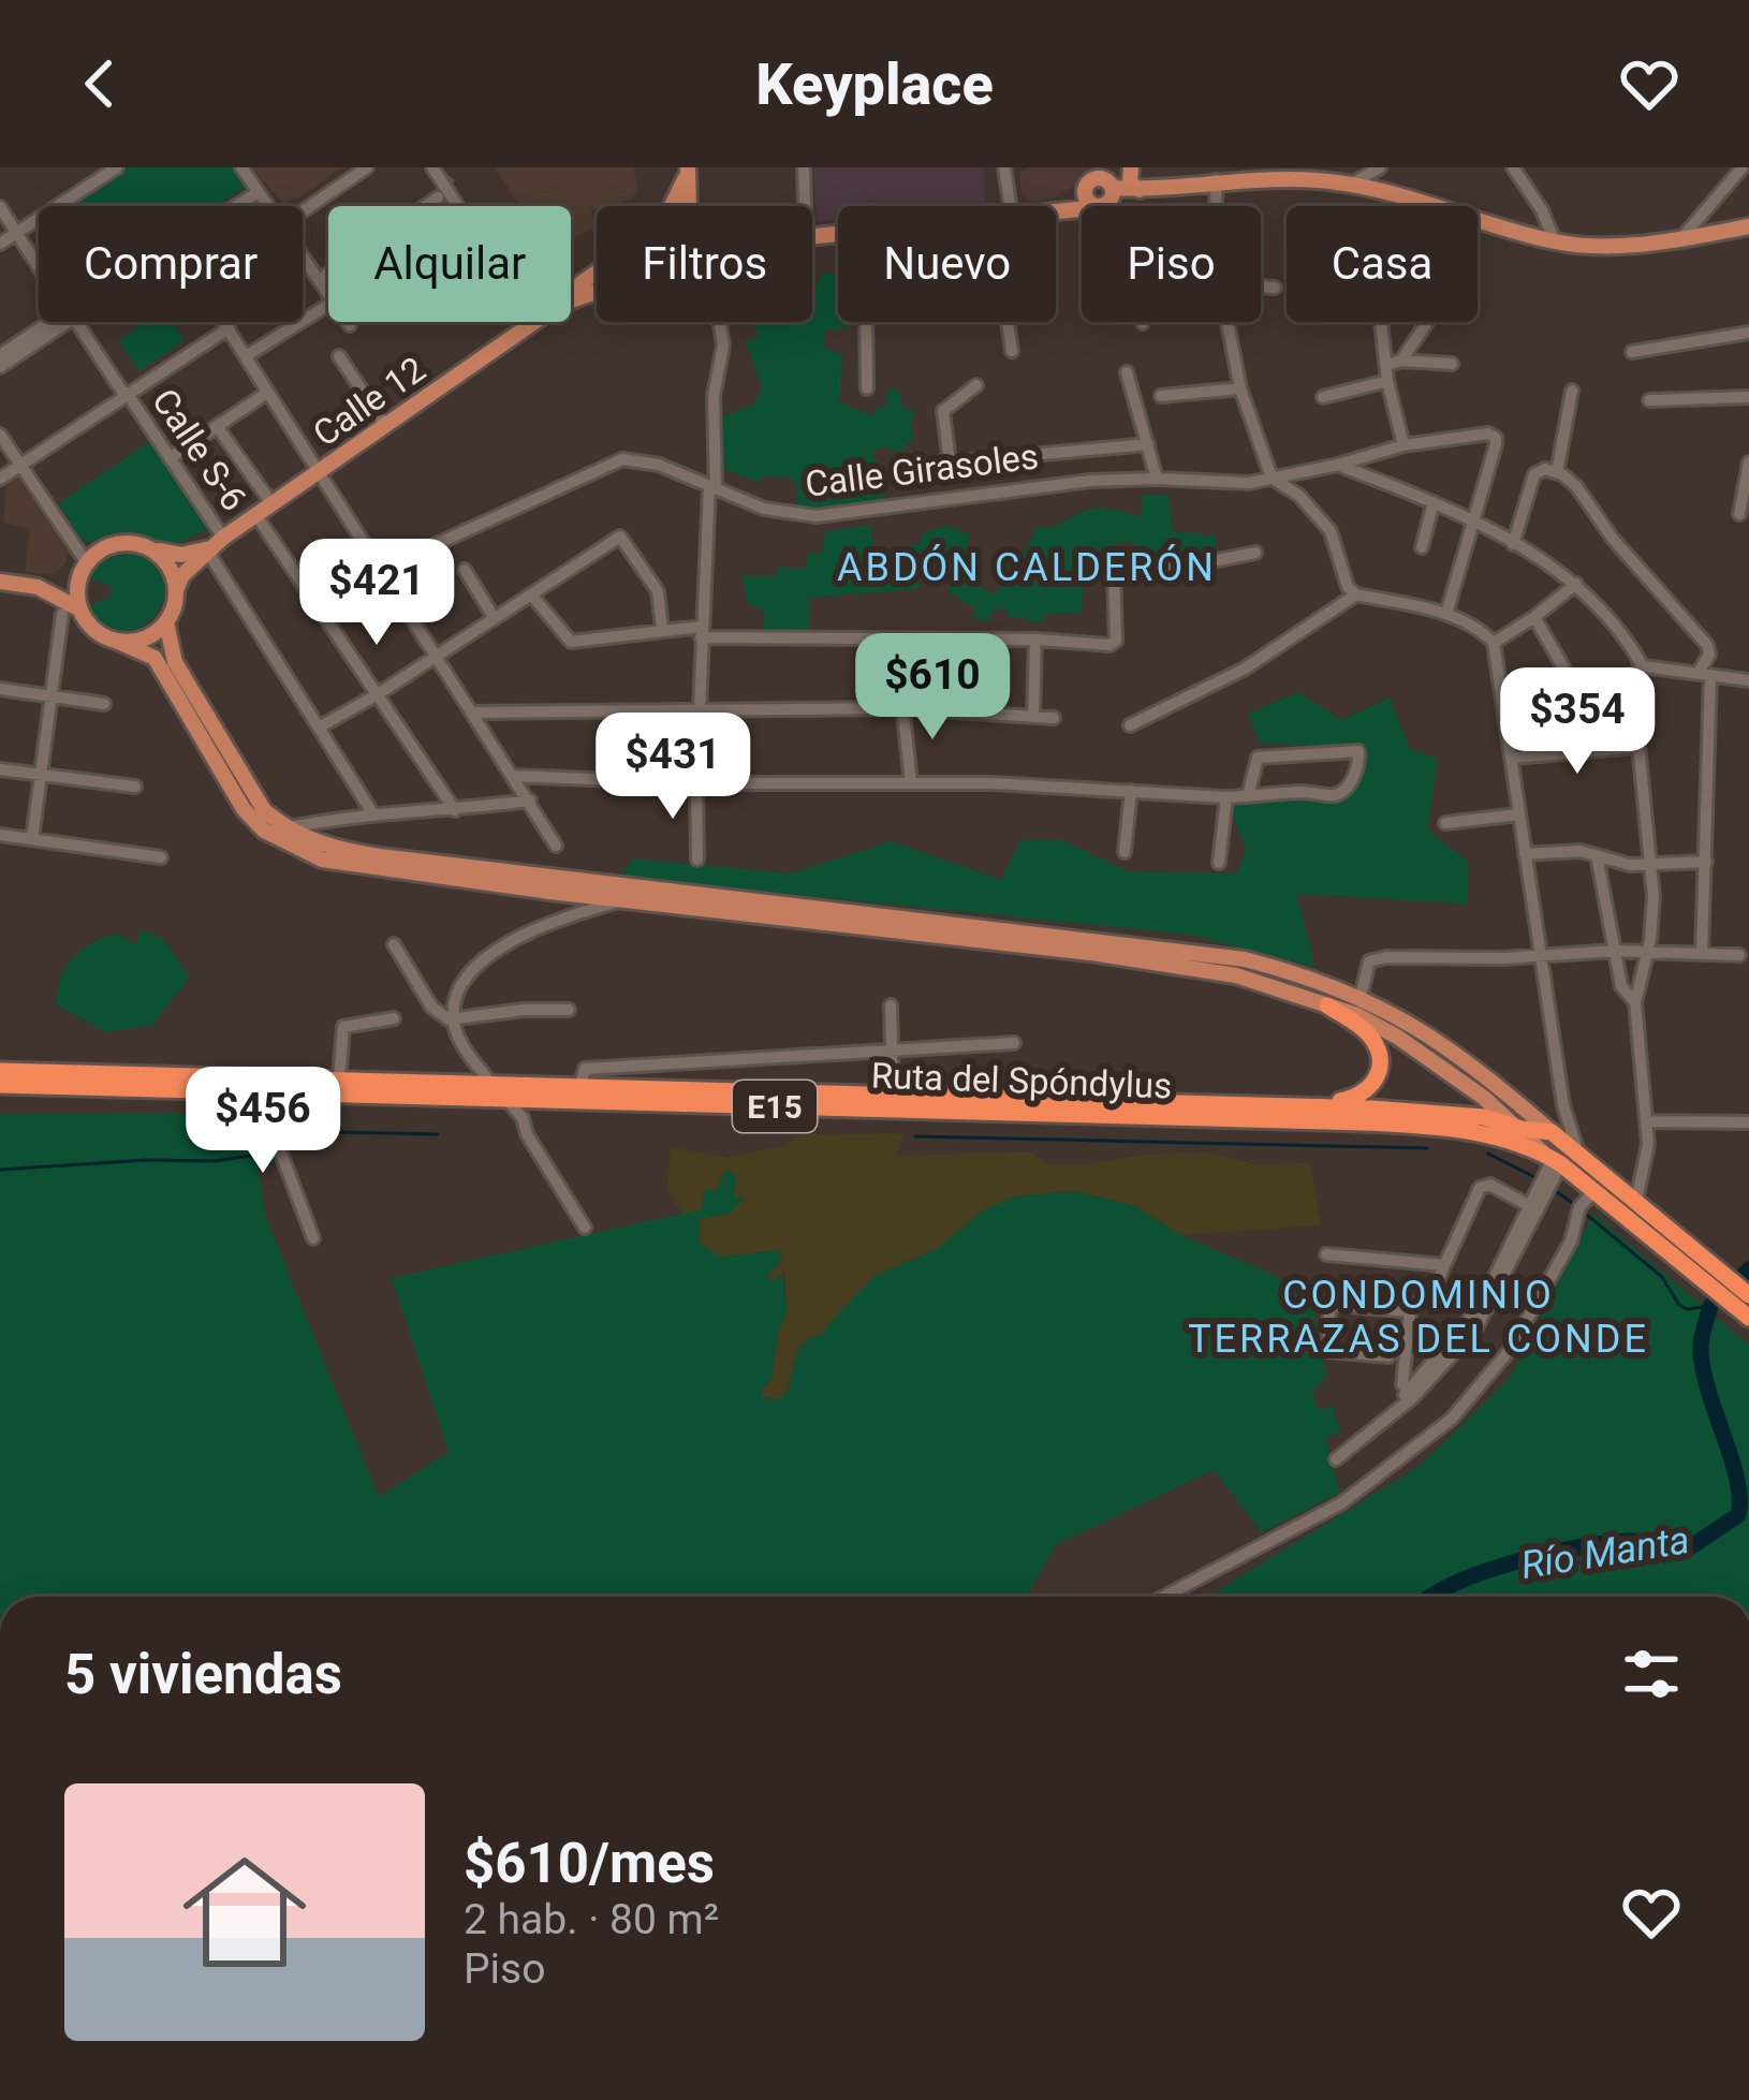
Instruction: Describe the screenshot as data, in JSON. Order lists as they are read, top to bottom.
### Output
{
  "streets": {
    "highway": ["Ruta del Spóndylus", "E15"],
    "main road": ["Calle 12"],
    "street": ["Calle S-6", "Calle Girasoles"]
  },
  "crossings": [
    ["Calle 12", "Calle S-6"]
  ],
  "districts": ["ABDÓN CALDERÓN", "CONDOMINIO TERRAZAS DEL CONDE"],
  "water": ["Río Manta"],
  "page": {
    "header": "Keyplace",
    "chip": [
      "Comprar",
      "Alquilar",
      "Filtros",
      "Nuevo",
      "Piso",
      "Casa"
    ],
    "price": [
      "$421",
      "$610",
      "$354",
      "$431",
      "$456"
    ],
    "heading": "5 viviendas",
    "list": [
      {
        "name": "$610/mes",
        "note": "2 hab. · 80 m² · Piso"
      }
    ]
  }
}
